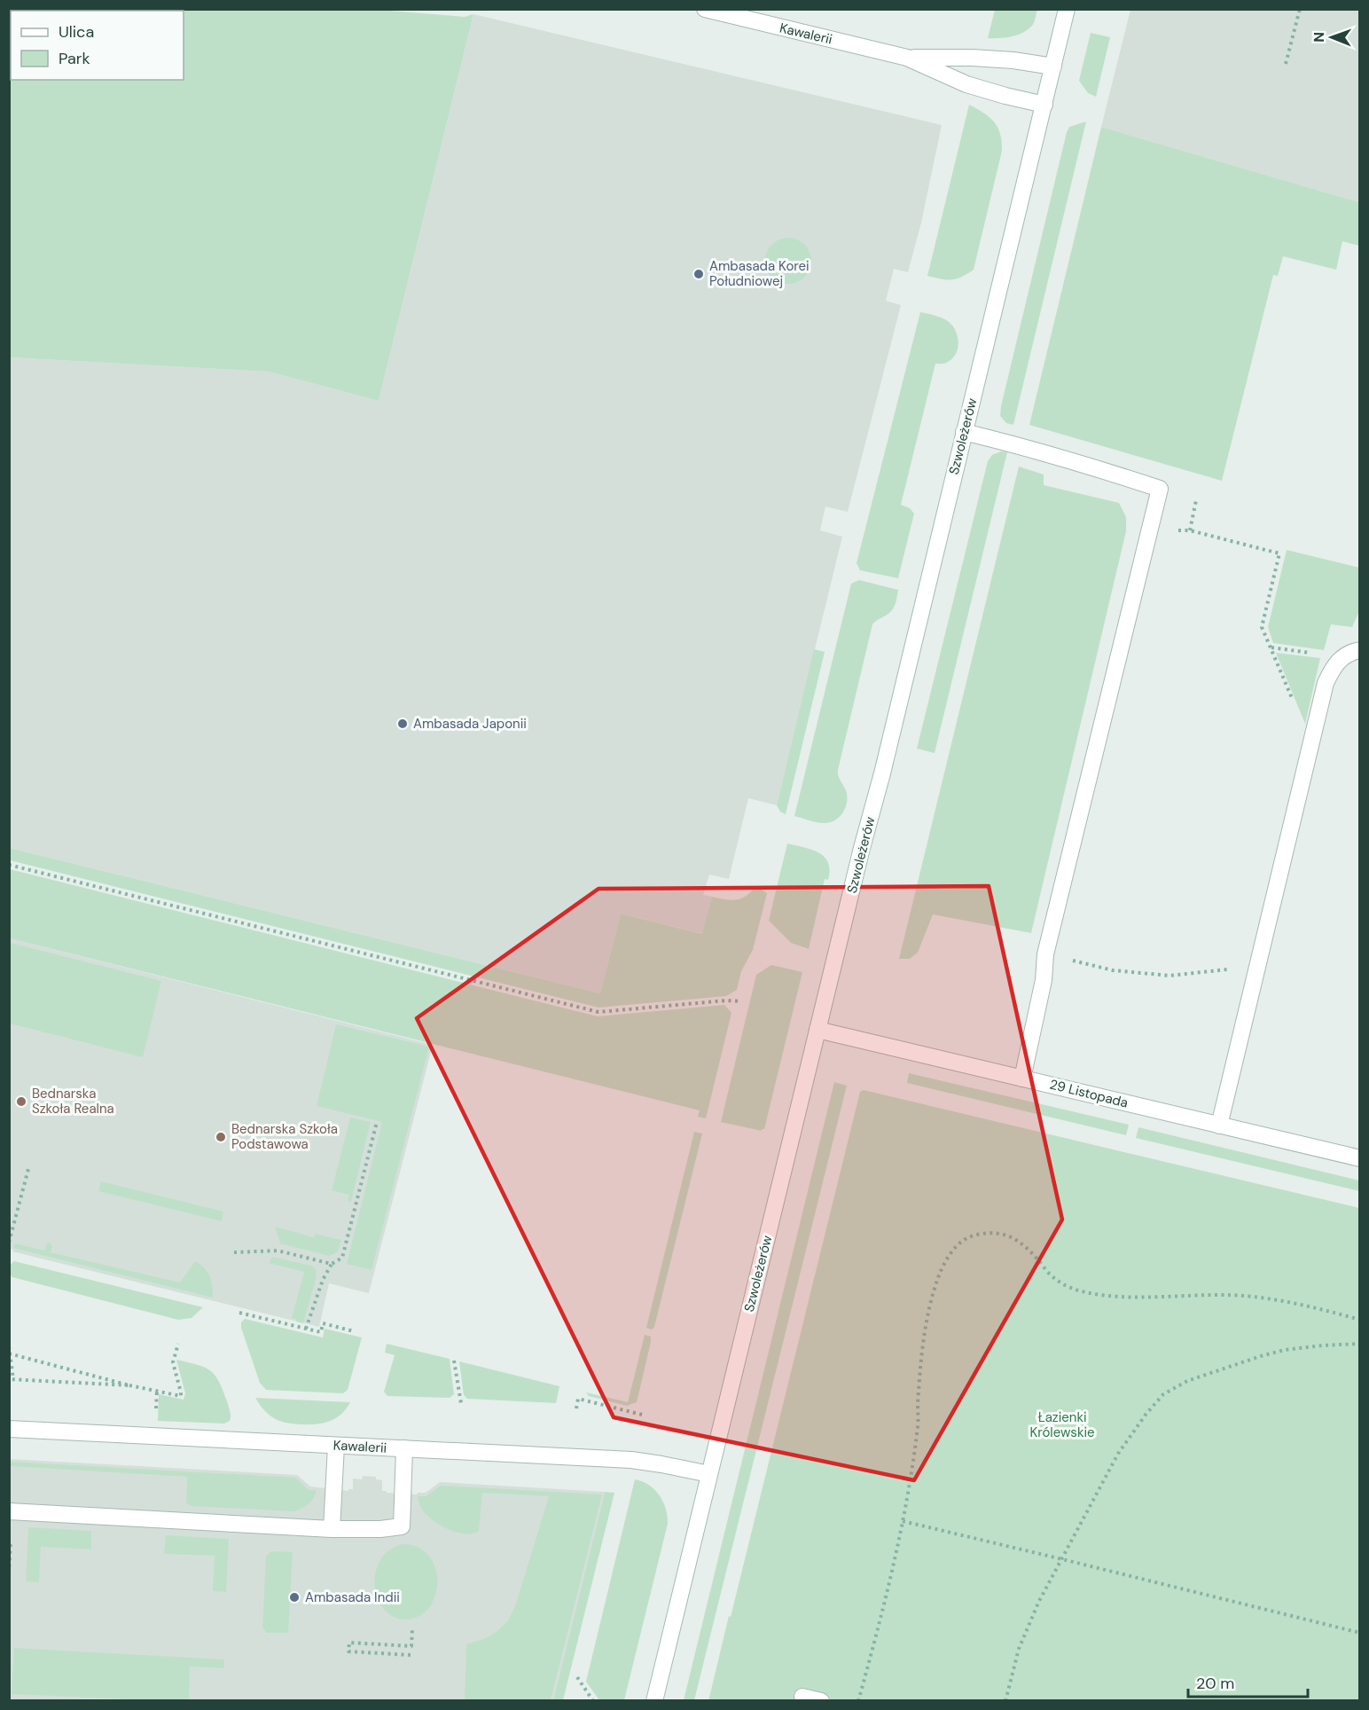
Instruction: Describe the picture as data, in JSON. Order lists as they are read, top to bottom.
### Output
{
  "streets": {
    "street": ["Kawalerii", "Szwoleżerów", "29 Listopada"]
  },
  "crossings": [
    ["Kawalerii", "Szwoleżerów"],
    ["Szwoleżerów", "29 Listopada"]
  ],
  "parks": ["Łazienki Królewskie"],
  "places": [
    "Ambasada Korei Południowej",
    "Ambasada Japonii",
    "Bednarska Szkoła Realna",
    "Bednarska Szkoła Podstawowa",
    "Ambasada Indii"
  ],
  "legend": ["Ulica", "Park"],
  "scale_bar": "20 m",
  "north": "left"
}
